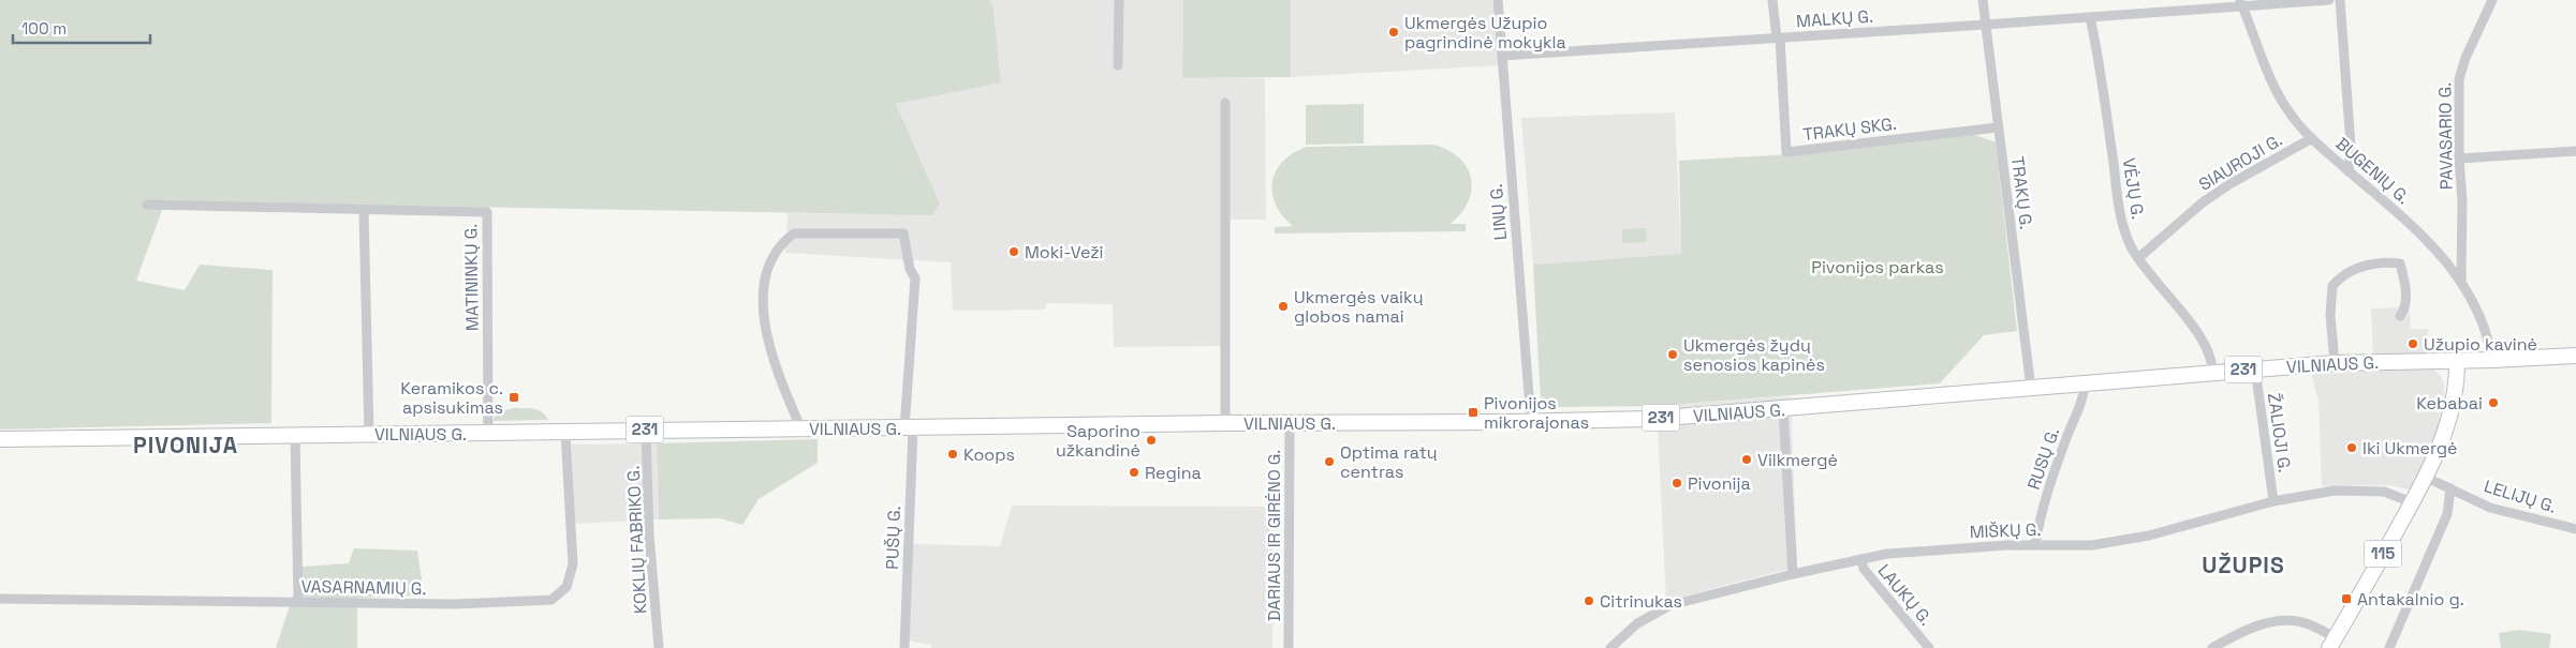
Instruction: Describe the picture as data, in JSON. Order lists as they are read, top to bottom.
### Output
{
  "streets": {
    "main road": ["VILNIAUS G.", "231", "115"],
    "street": [
      "MALKŲ G.",
      "TRAKŲ SKG.",
      "PAVASARIO G.",
      "SIAUROJI G.",
      "BUGENIŲ G.",
      "VĖJŲ G.",
      "TRAKŲ G.",
      "LINŲ G.",
      "MATININKŲ G.",
      "ŽALIOJI G.",
      "RUSŲ G.",
      "LELIJŲ G.",
      "MIŠKŲ G.",
      "DARIAUS IR GIRĖNO G.",
      "PUŠŲ G.",
      "KOKLIŲ FABRIKO G.",
      "VASARNAMIŲ G.",
      "LAUKŲ G."
    ]
  },
  "crossings": [
    ["MALKŲ G.", "TRAKŲ SKG."],
    ["MALKŲ G.", "BUGENIŲ G."],
    ["MALKŲ G.", "VĖJŲ G."],
    ["MALKŲ G.", "TRAKŲ G."],
    ["MALKŲ G.", "LINŲ G."],
    ["TRAKŲ SKG.", "TRAKŲ G."],
    ["PAVASARIO G.", "BUGENIŲ G."],
    ["SIAUROJI G.", "BUGENIŲ G."],
    ["SIAUROJI G.", "VĖJŲ G."],
    ["BUGENIŲ G.", "VILNIAUS G."],
    ["VĖJŲ G.", "VILNIAUS G."],
    ["TRAKŲ G.", "VILNIAUS G."],
    ["LINŲ G.", "VILNIAUS G."],
    ["MATININKŲ G.", "VILNIAUS G."],
    ["VILNIAUS G.", "ŽALIOJI G."],
    ["VILNIAUS G.", "RUSŲ G."],
    ["VILNIAUS G.", "DARIAUS IR GIRĖNO G."],
    ["VILNIAUS G.", "PUŠŲ G."],
    ["VILNIAUS G.", "KOKLIŲ FABRIKO G."],
    ["VILNIAUS G.", "115"],
    ["VILNIAUS G.", "VASARNAMIŲ G."],
    ["ŽALIOJI G.", "MIŠKŲ G."],
    ["RUSŲ G.", "MIŠKŲ G."],
    ["LELIJŲ G.", "115"],
    ["MIŠKŲ G.", "115"],
    ["MIŠKŲ G.", "LAUKŲ G."]
  ],
  "districts": ["PIVONIJA", "UŽUPIS"],
  "parks": ["Pivonijos parkas"],
  "places": {
    "other": [
      "Ukmergės Užupio pagrindinė mokykla",
      "Moki-Veži",
      "Ukmergės vaikų globos namai",
      "Užupio kavinė",
      "Ukmergės žydų senosios kapinės",
      "Kebabai",
      "Saporino užkandinė",
      "Iki Ukmergė",
      "Koops",
      "Vilkmergė",
      "Optima ratų centras",
      "Regina",
      "Pivonija",
      "Citrinukas"
    ],
    "transit": ["Keramikos c. apsisukimas", "Pivonijos mikrorajonas", "Antakalnio g."]
  },
  "scale_bar": "100 m"
}
